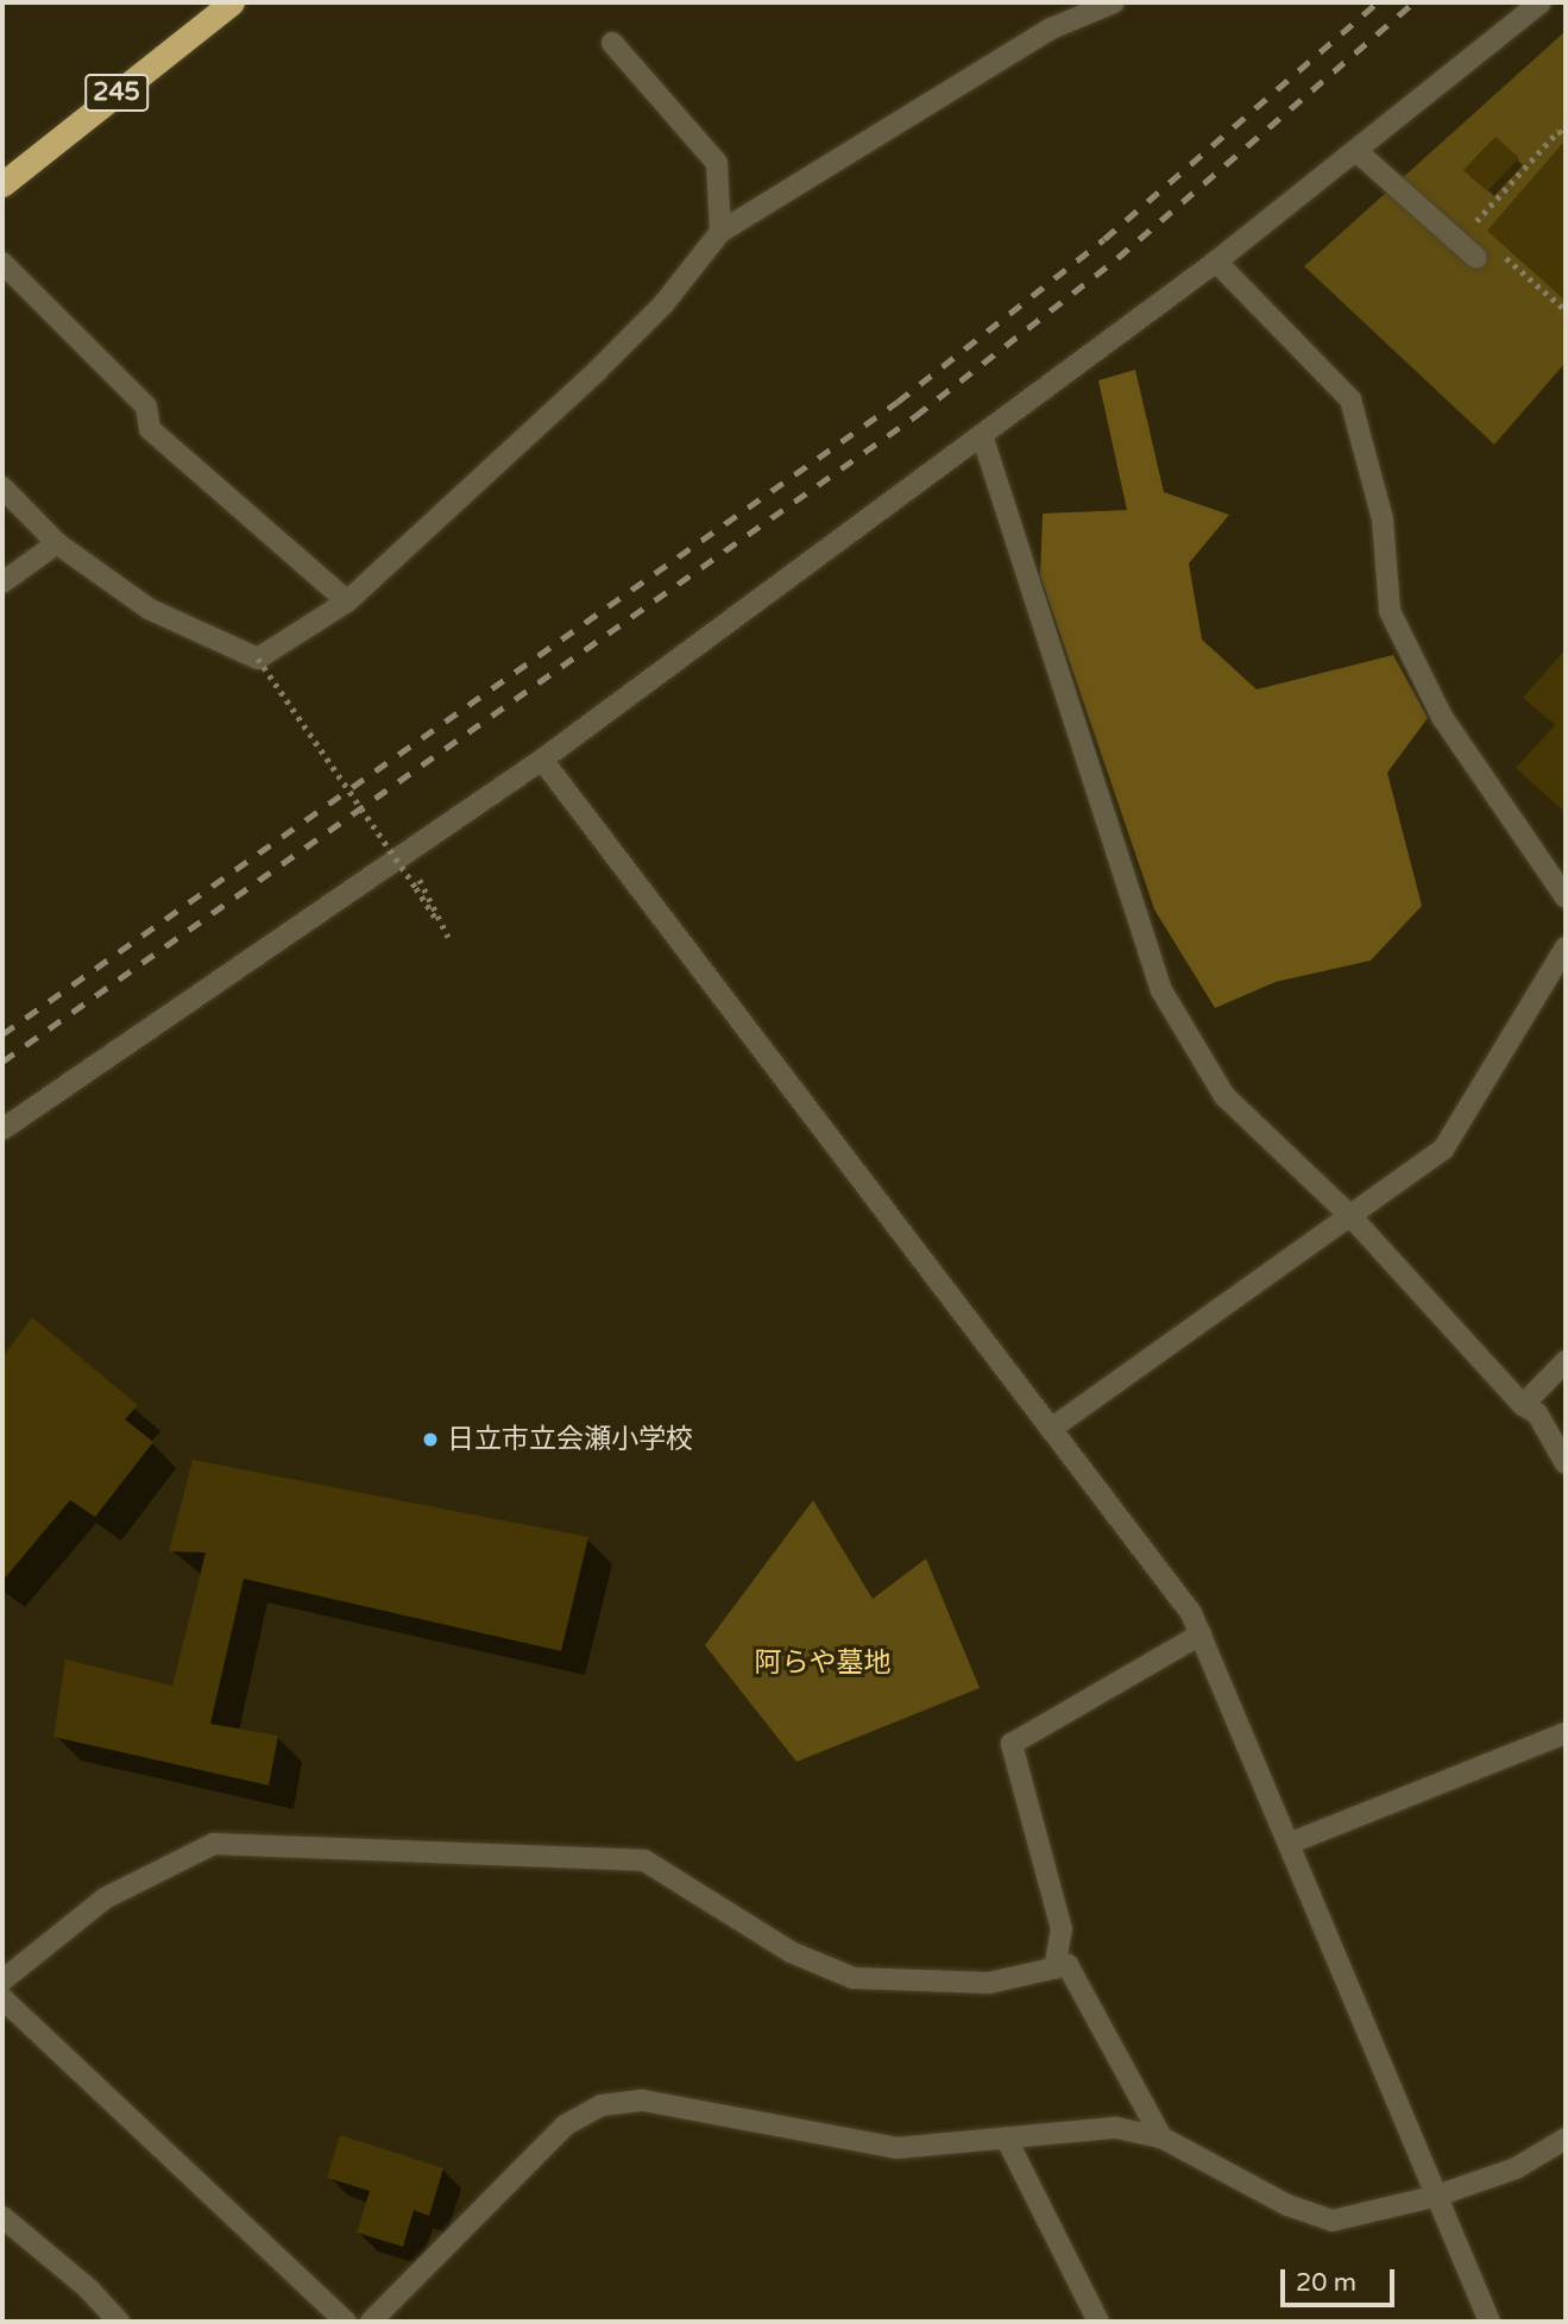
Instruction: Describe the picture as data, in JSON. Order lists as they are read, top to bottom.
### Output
{
  "streets": {
    "highway": ["245"]
  },
  "parks": ["阿らや墓地"],
  "places": ["日立市立会瀬小学校"],
  "scale_bar": "20 m"
}
